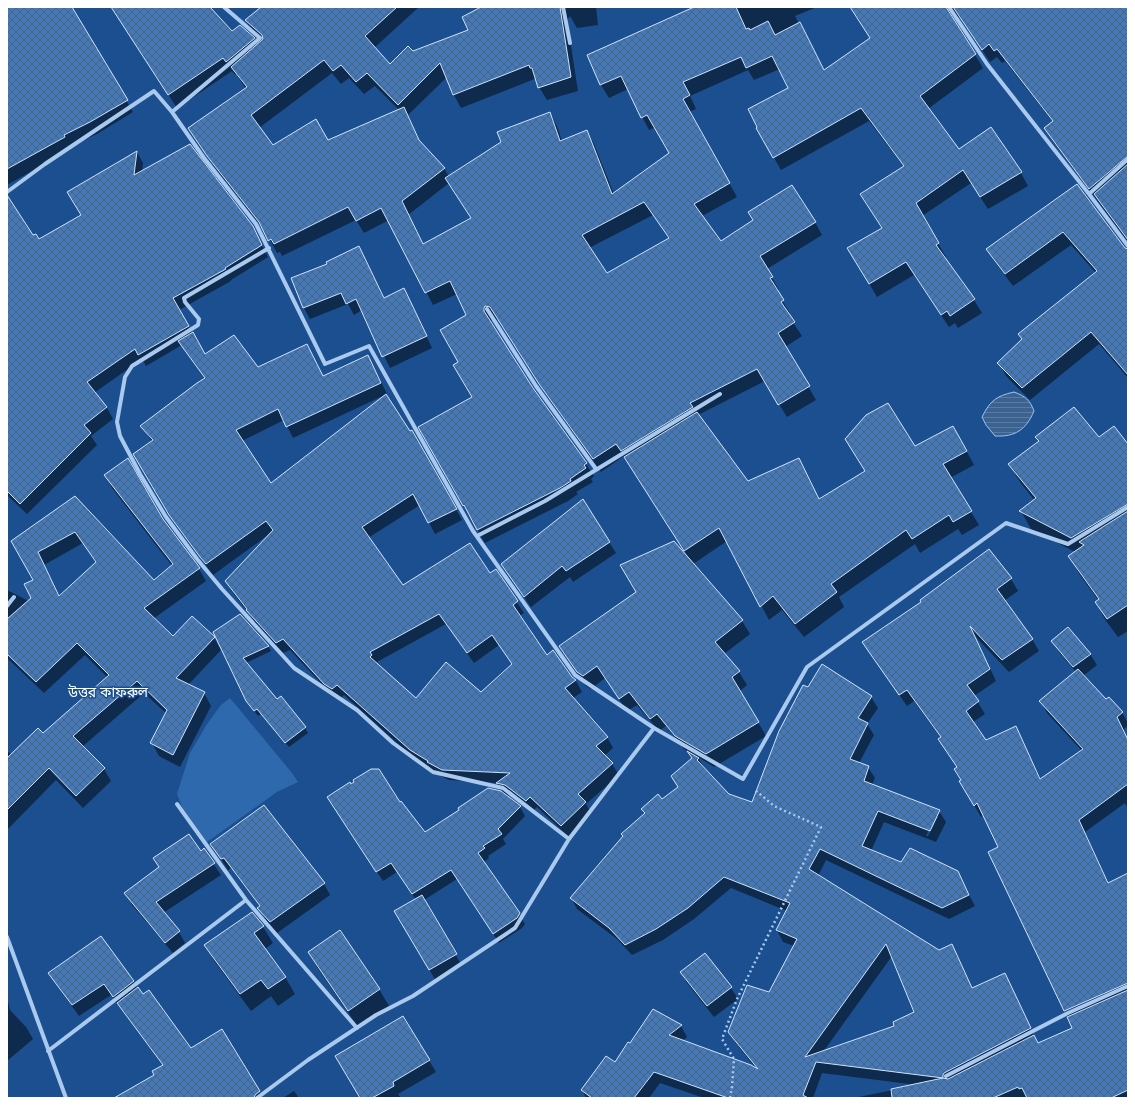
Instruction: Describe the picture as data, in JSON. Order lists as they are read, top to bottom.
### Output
{
  "districts": ["উত্তর কাফরুল"]
}
